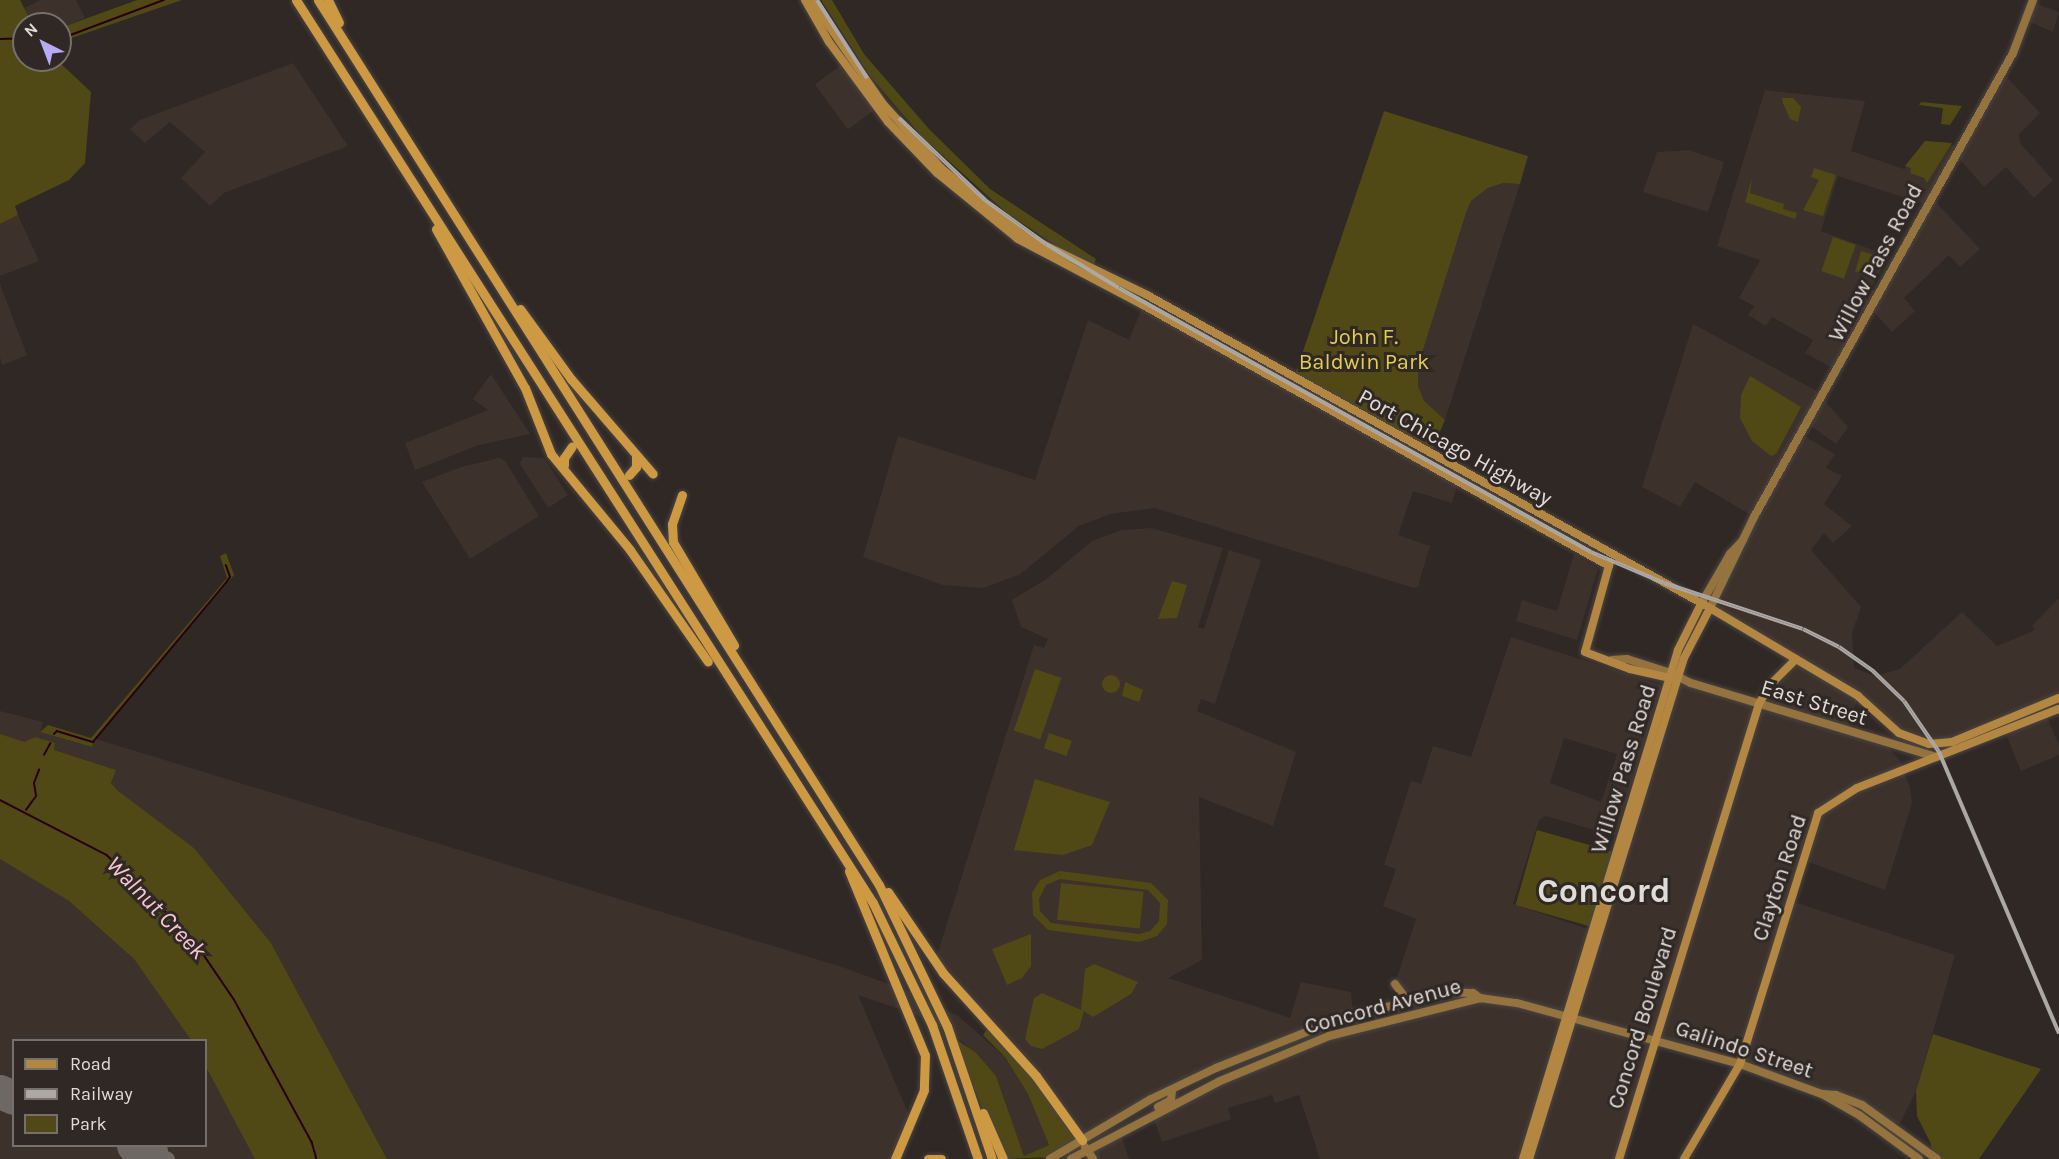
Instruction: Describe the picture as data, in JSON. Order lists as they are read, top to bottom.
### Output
{
  "streets": {
    "main road": [
      "Willow Pass Road",
      "Port Chicago Highway",
      "East Street",
      "Clayton Road",
      "Concord Avenue",
      "Concord Boulevard",
      "Galindo Street"
    ]
  },
  "crossings": [
    ["Willow Pass Road", "Port Chicago Highway"],
    ["Willow Pass Road", "East Street"],
    ["Willow Pass Road", "Galindo Street"],
    ["Port Chicago Highway", "East Street"],
    ["Port Chicago Highway", "Concord Boulevard"],
    ["East Street", "Clayton Road"],
    ["East Street", "Concord Boulevard"],
    ["Clayton Road", "Galindo Street"],
    ["Concord Avenue", "Galindo Street"],
    ["Concord Boulevard", "Galindo Street"]
  ],
  "districts": ["Concord"],
  "water": ["Walnut Creek"],
  "parks": ["John F. Baldwin Park"],
  "legend": ["Road", "Railway", "Park"],
  "north": "top left"
}
